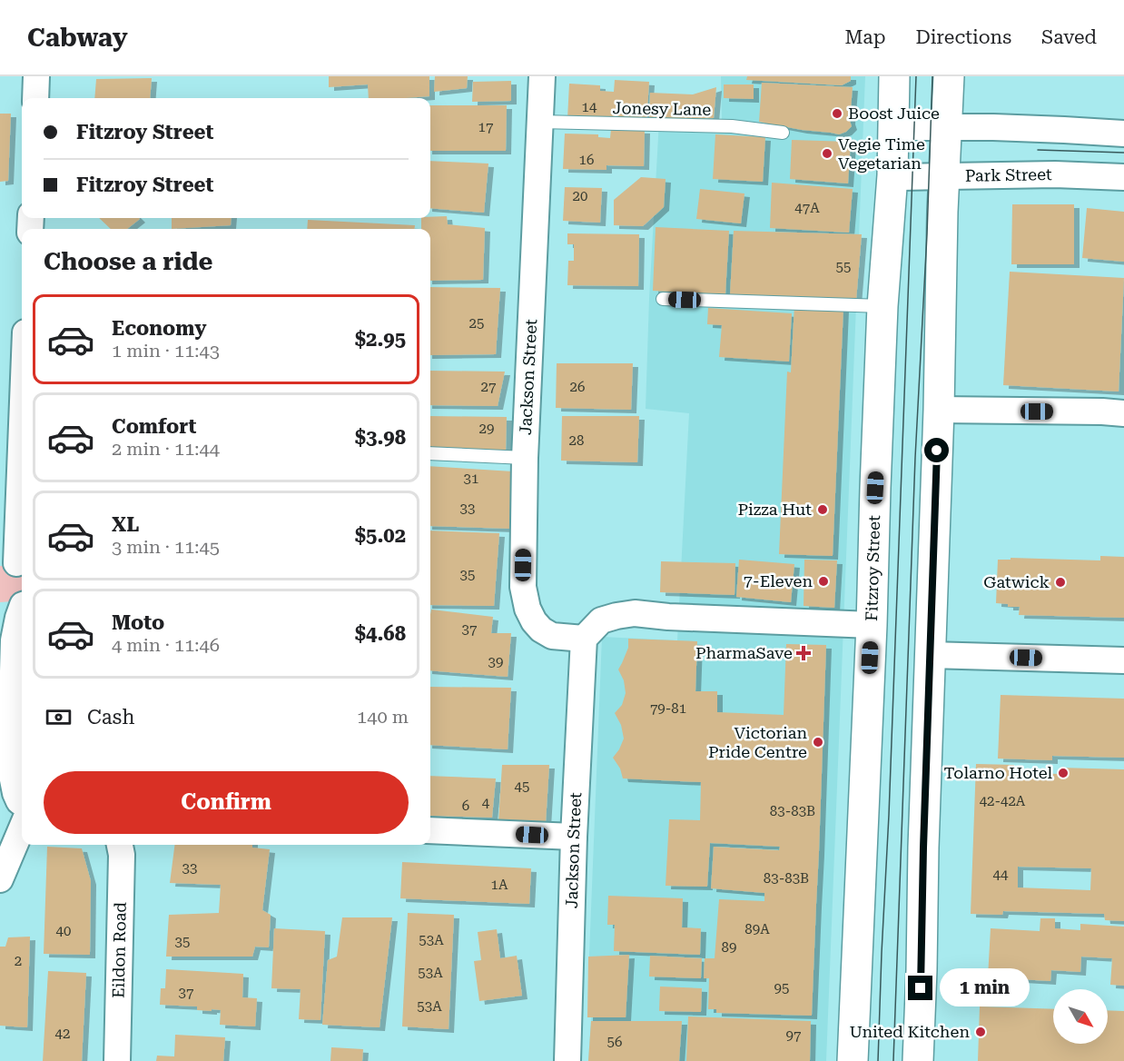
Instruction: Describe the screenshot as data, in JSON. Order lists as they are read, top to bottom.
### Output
{
  "streets": {
    "main road": ["Fitzroy Street"],
    "street": ["Park Street", "Jackson Street", "Eildon Road"],
    "lane": ["Jonesy Lane"]
  },
  "crossings": [
    ["Jonesy Lane", "Jackson Street"],
    ["Park Street", "Fitzroy Street"]
  ],
  "places": {
    "other": [
      "Boost Juice",
      "Vegie Time Vegetarian",
      "Pizza Hut",
      "7-Eleven",
      "Gatwick",
      "Victorian Pride Centre",
      "Tolarno Hotel",
      "United Kitchen"
    ],
    "health": ["PharmaSave"]
  },
  "house_numbers": [
    "14",
    "17",
    "16",
    "20",
    "47A",
    "55",
    "25",
    "27",
    "26",
    "29",
    "28",
    "31",
    "33",
    "35",
    "37",
    "39",
    "79-81",
    "45",
    "42-42A",
    "4",
    "6",
    "83-83B",
    "33",
    "44",
    "83-83B",
    "1A",
    "89A",
    "40",
    "53A",
    "35",
    "89",
    "2",
    "53A",
    "95",
    "37",
    "53A",
    "42",
    "97",
    "56"
  ],
  "north": "bottom right",
  "page": {
    "header": "Cabway",
    "nav": ["Map", "Directions", "Saved"],
    "banner": ["Fitzroy Street", "Fitzroy Street"],
    "heading": "Choose a ride",
    "list": [
      {
        "name": "Economy",
        "note": "1 min · 11:43",
        "value": "$2.95"
      },
      {
        "name": "Comfort",
        "note": "2 min · 11:44",
        "value": "$3.98"
      },
      {
        "name": "XL",
        "note": "3 min · 11:45",
        "value": "$5.02"
      },
      {
        "name": "Moto",
        "note": "4 min · 11:46",
        "value": "$4.68"
      }
    ],
    "pay": ["Cash", "140 m"],
    "buttons": "Confirm",
    "bubble": "1 min"
  }
}
